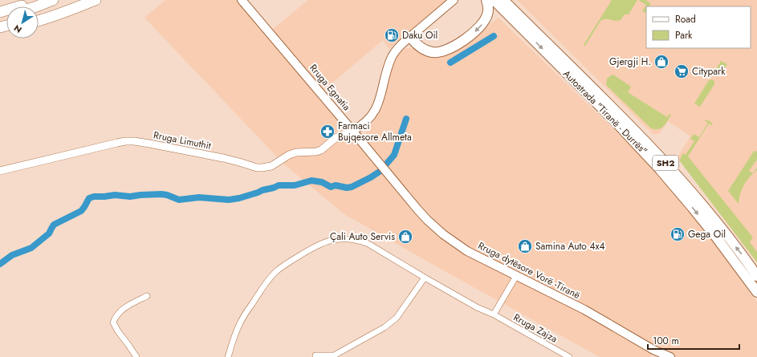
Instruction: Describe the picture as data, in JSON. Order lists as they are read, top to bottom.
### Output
{
  "streets": {
    "highway": ["Autostrada \"Tiranë - Durrës\"", "SH2"],
    "main road": ["Rruga Egnatia", "Rruga dytësore Vorë -Tiranë"],
    "street": ["Rruga Limuthit", "Rruga Zajza"]
  },
  "crossings": [
    ["Rruga Egnatia", "Rruga Limuthit"],
    ["Rruga Egnatia", "Rruga dytësore Vorë -Tiranë"]
  ],
  "places": {
    "fuel station": ["Daku Oil", "Gega Oil"],
    "shop": ["Gjergji H.", "Çali Auto Servis", "Samina Auto 4x4"],
    "supermarket": ["Citypark"],
    "pharmacy": ["Farmaci Bujqesore Allmeta"]
  },
  "legend": ["Road", "Park"],
  "scale_bar": "100 m",
  "north": "bottom left"
}
